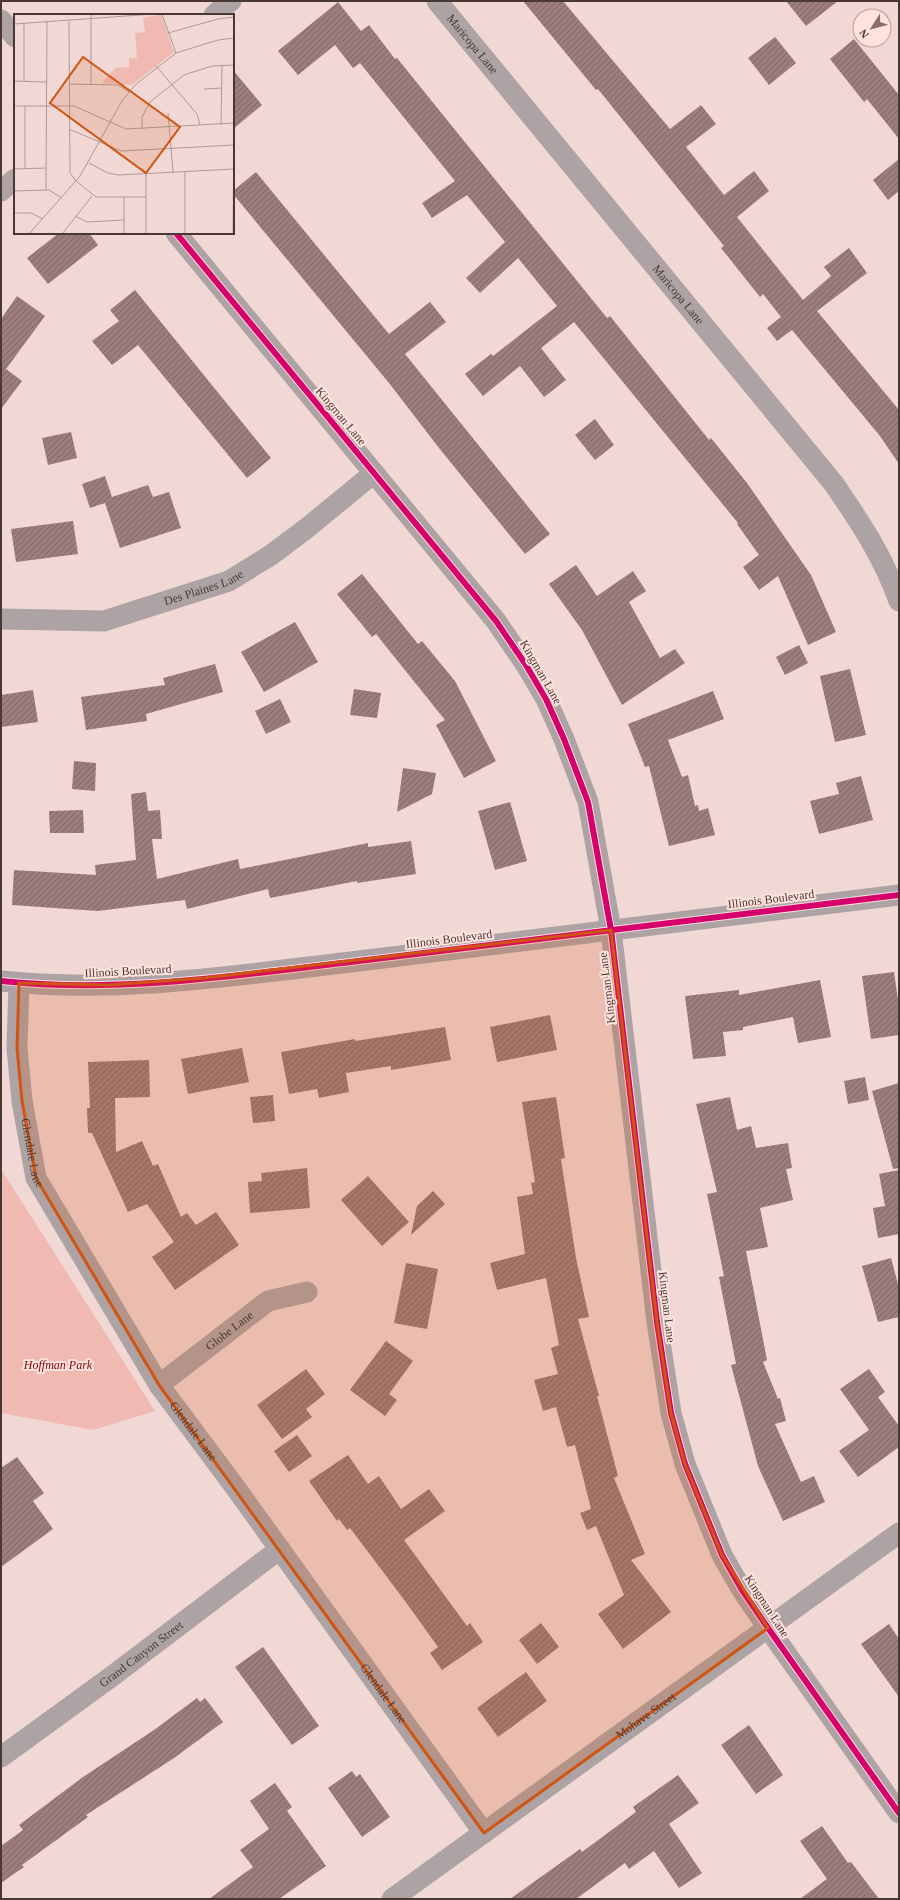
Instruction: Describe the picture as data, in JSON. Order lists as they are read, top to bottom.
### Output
{
  "streets": {
    "street": [
      "Maricopa Lane",
      "Kingman Lane",
      "Des Plaines Lane",
      "Illinois Boulevard",
      "Glendale Lane",
      "Globe Lane",
      "Grand Canyon Street",
      "Mohave Street"
    ]
  },
  "crossings": [
    ["Kingman Lane", "Des Plaines Lane"],
    ["Kingman Lane", "Illinois Boulevard"],
    ["Kingman Lane", "Mohave Street"],
    ["Illinois Boulevard", "Glendale Lane"],
    ["Glendale Lane", "Globe Lane"],
    ["Glendale Lane", "Grand Canyon Street"],
    ["Glendale Lane", "Mohave Street"]
  ],
  "parks": ["Hoffman Park"],
  "north": "bottom left"
}
